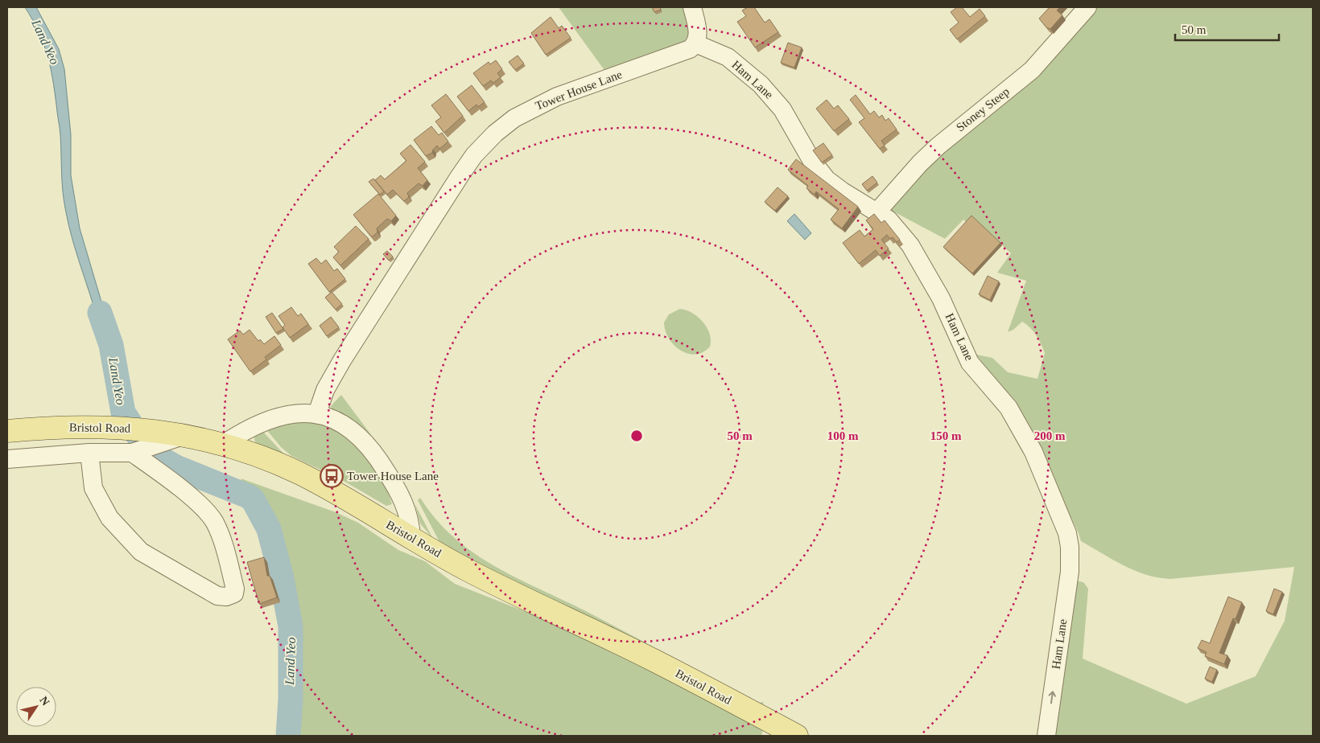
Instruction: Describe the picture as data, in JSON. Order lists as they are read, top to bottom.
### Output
{
  "streets": {
    "main road": ["Bristol Road"],
    "street": ["Ham Lane", "Tower House Lane", "Stoney Steep"]
  },
  "crossings": [
    ["Ham Lane", "Tower House Lane"],
    ["Ham Lane", "Stoney Steep"]
  ],
  "one_way": ["Ham Lane"],
  "water": ["Land Yeo"],
  "places": {
    "bus stop": ["Tower House Lane"]
  },
  "scale_bar": "50 m",
  "north": "top right",
  "rings": [
    "50 m",
    "100 m",
    "150 m",
    "200 m"
  ]
}
